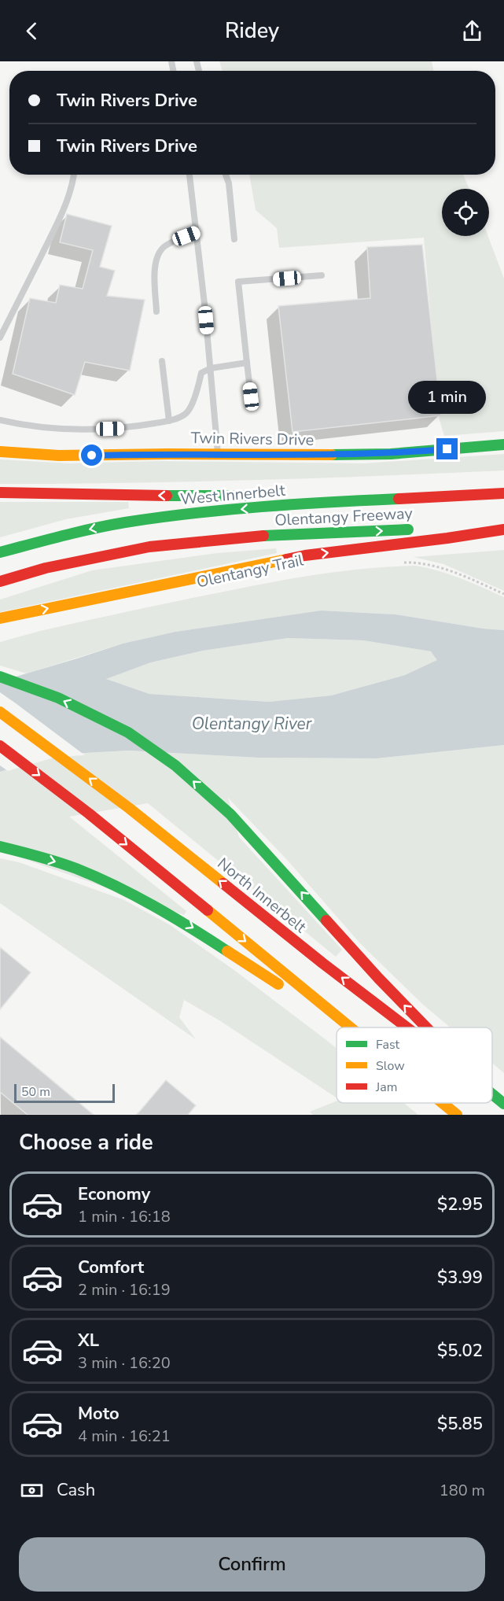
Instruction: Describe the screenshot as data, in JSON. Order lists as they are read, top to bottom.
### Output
{
  "streets": {
    "main road": [
      "Twin Rivers Drive",
      "West Innerbelt",
      "Olentangy Freeway",
      "North Innerbelt"
    ]
  },
  "water": ["Olentangy River"],
  "legend": ["Fast", "Slow", "Jam"],
  "scale_bar": "50 m",
  "page": {
    "header": "Ridey",
    "banner": ["Twin Rivers Drive", "Twin Rivers Drive"],
    "bubble": "1 min",
    "scale": "50 m",
    "heading": "Choose a ride",
    "list": [
      {
        "name": "Economy",
        "note": "1 min · 16:18",
        "value": "$2.95"
      },
      {
        "name": "Comfort",
        "note": "2 min · 16:19",
        "value": "$3.99"
      },
      {
        "name": "XL",
        "note": "3 min · 16:20",
        "value": "$5.02"
      },
      {
        "name": "Moto",
        "note": "4 min · 16:21",
        "value": "$5.85"
      }
    ],
    "pay": ["Cash", "180 m"],
    "buttons": "Confirm"
  }
}
